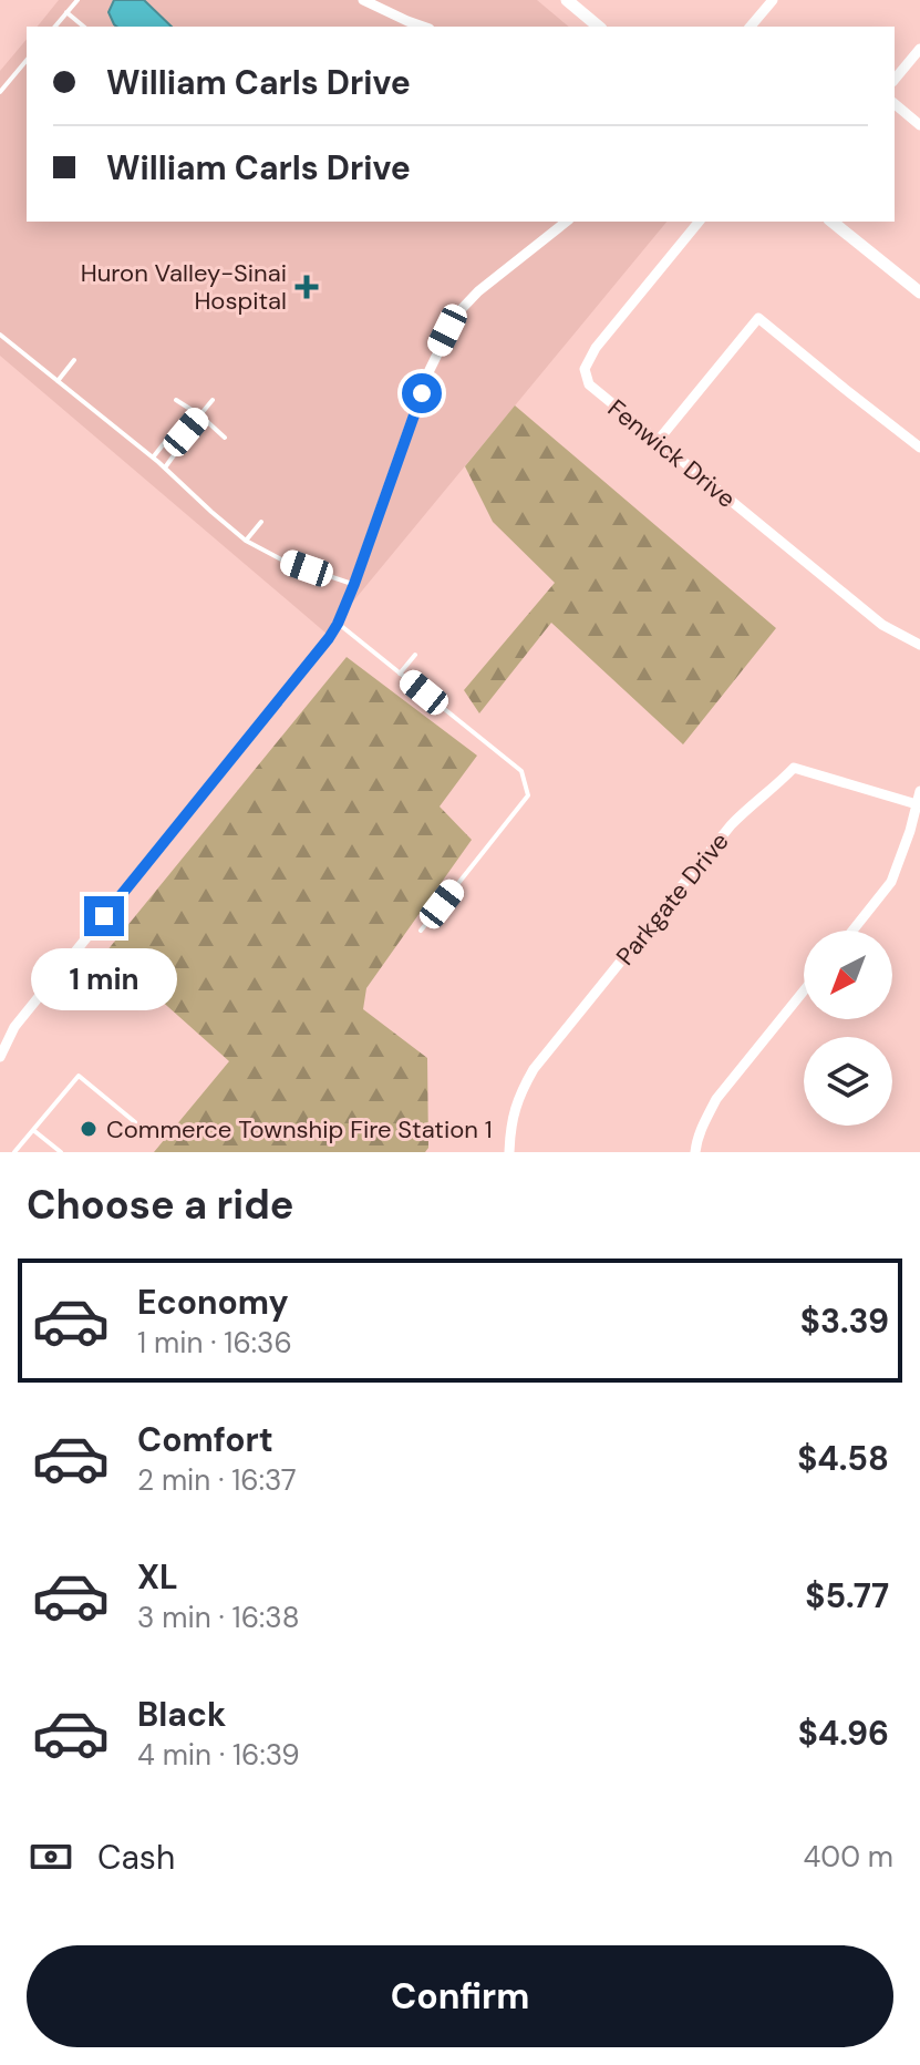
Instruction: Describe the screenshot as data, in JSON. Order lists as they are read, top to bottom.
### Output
{
  "streets": {
    "street": ["Fenwick Drive", "Parkgate Drive"]
  },
  "places": {
    "health": ["Huron Valley-Sinai Hospital"],
    "other": ["Commerce Township Fire Station 1"]
  },
  "north": "bottom left",
  "page": {
    "banner": ["William Carls Drive", "William Carls Drive"],
    "bubble": "1 min",
    "heading": "Choose a ride",
    "list": [
      {
        "name": "Economy",
        "note": "1 min · 16:36",
        "value": "$3.39"
      },
      {
        "name": "Comfort",
        "note": "2 min · 16:37",
        "value": "$4.58"
      },
      {
        "name": "XL",
        "note": "3 min · 16:38",
        "value": "$5.77"
      },
      {
        "name": "Black",
        "note": "4 min · 16:39",
        "value": "$4.96"
      }
    ],
    "pay": ["Cash", "400 m"],
    "buttons": "Confirm"
  }
}
